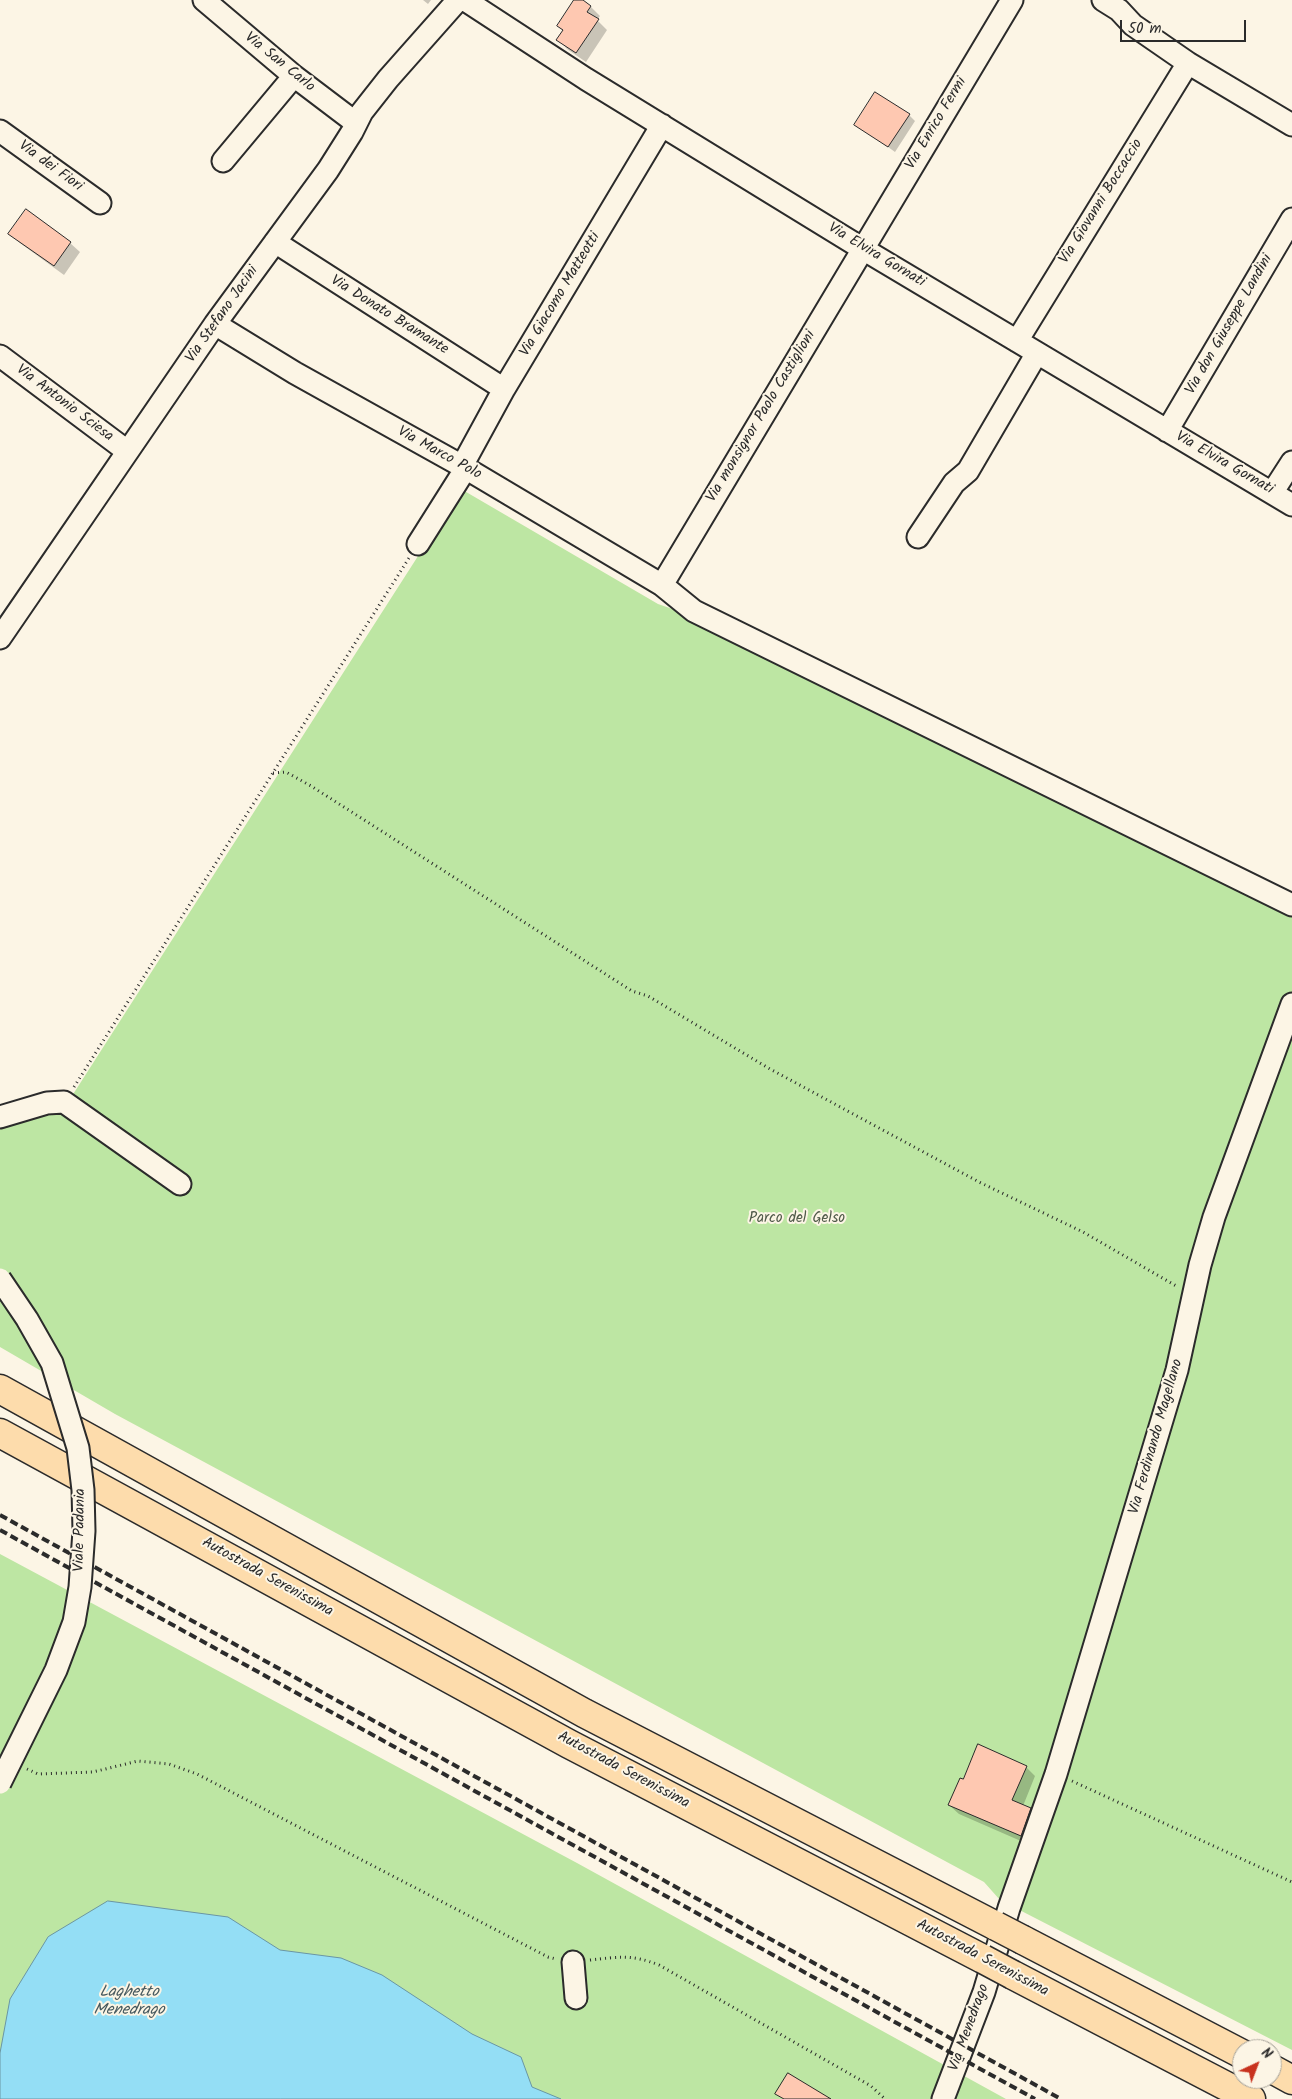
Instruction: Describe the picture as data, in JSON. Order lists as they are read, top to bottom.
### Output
{
  "streets": {
    "highway": ["Autostrada Serenissima"],
    "street": [
      "Via San Carlo",
      "Via Enrico Fermi",
      "Via dei Fiori",
      "Via Giovanni Boccaccio",
      "Via Elvira Gornati",
      "Via Giacomo Matteotti",
      "Via Stefano Jacini",
      "Via Donato Bramante",
      "Via don Giuseppe Landini",
      "Via Antonio Sciesa",
      "Via monsignor Paolo Castiglioni",
      "Via Marco Polo",
      "Via Ferdinando Magellano",
      "Viale Padania",
      "Via Menedrago"
    ]
  },
  "crossings": [
    ["Via San Carlo", "Via Stefano Jacini"],
    ["Via Enrico Fermi", "Via Elvira Gornati"],
    ["Via Enrico Fermi", "Via monsignor Paolo Castiglioni"],
    ["Via Giovanni Boccaccio", "Via Elvira Gornati"],
    ["Via Elvira Gornati", "Via Giacomo Matteotti"],
    ["Via Elvira Gornati", "Via don Giuseppe Landini"],
    ["Via Elvira Gornati", "Via monsignor Paolo Castiglioni"],
    ["Via Giacomo Matteotti", "Via Donato Bramante"],
    ["Via Giacomo Matteotti", "Via Marco Polo"],
    ["Via Stefano Jacini", "Via Donato Bramante"],
    ["Via Stefano Jacini", "Via Antonio Sciesa"],
    ["Via Stefano Jacini", "Via Marco Polo"],
    ["Via monsignor Paolo Castiglioni", "Via Marco Polo"],
    ["Via Ferdinando Magellano", "Via Menedrago"]
  ],
  "water": ["Laghetto Menedrago"],
  "parks": ["Parco del Gelso"],
  "scale_bar": "50 m",
  "north": "top right"
}
